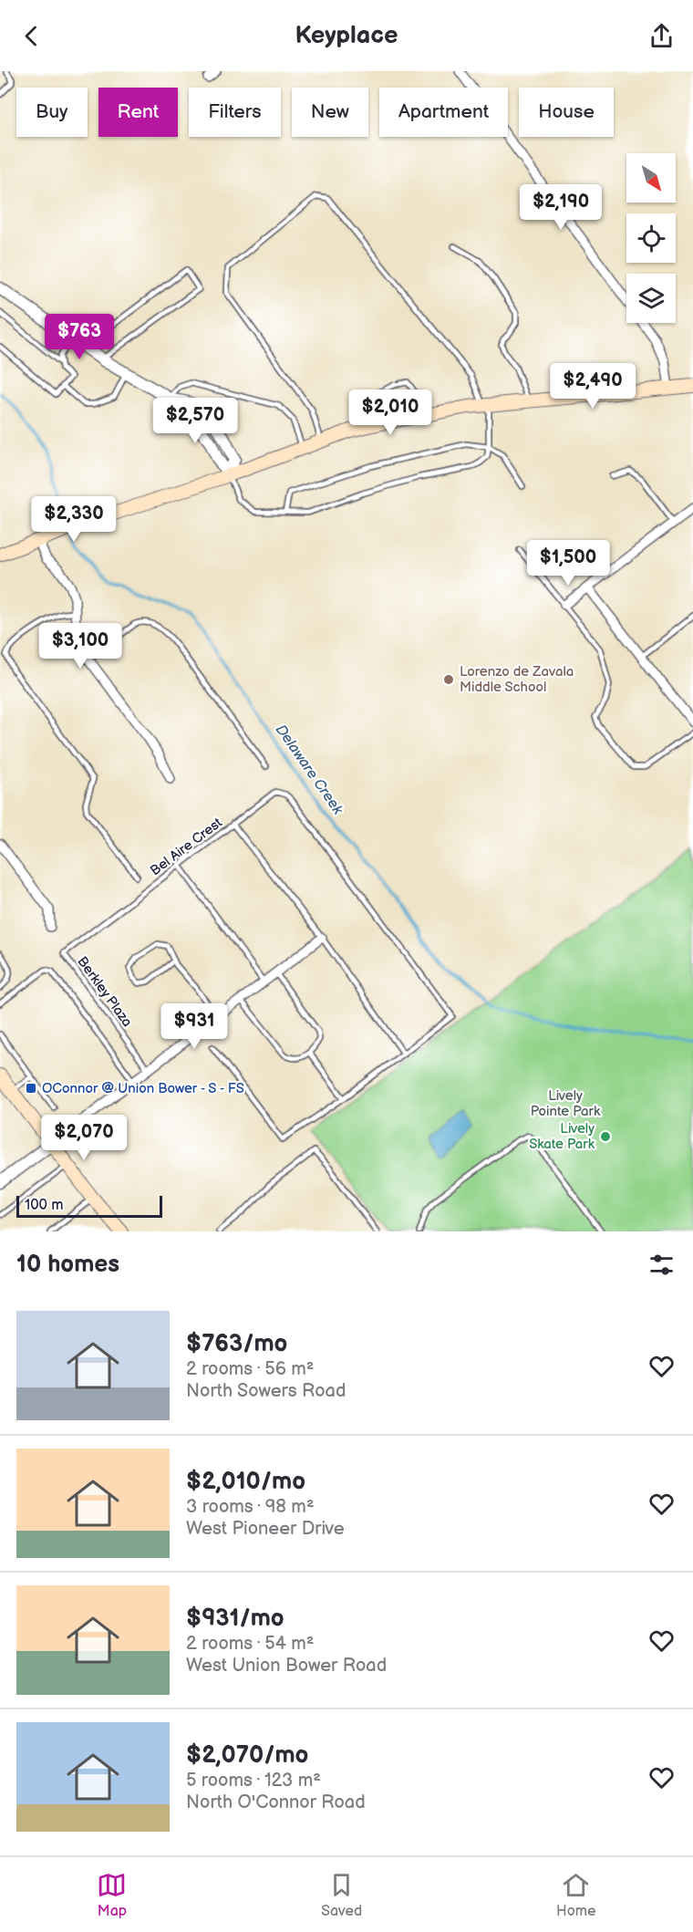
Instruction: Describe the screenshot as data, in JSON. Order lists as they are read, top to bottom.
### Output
{
  "streets": {
    "lane": ["Bel Aire Crest", "Berkley Plaza"]
  },
  "crossings": [
    ["Bel Aire Crest", "Berkley Plaza"]
  ],
  "water": ["Delaware Creek"],
  "parks": ["Lively Pointe Park"],
  "places": {
    "other": ["Lorenzo de Zavala Middle School", "Lively Skate Park"],
    "transit": ["OConnor @ Union Bower - S - FS"]
  },
  "scale_bar": "100 m",
  "north": "bottom right",
  "page": {
    "header": "Keyplace",
    "chip": [
      "Buy",
      "Rent",
      "Filters",
      "New",
      "Apartment",
      "House"
    ],
    "price": [
      "$2,190",
      "$763",
      "$2,490",
      "$2,010",
      "$2,570",
      "$2,330",
      "$1,500",
      "$3,100",
      "$931",
      "$2,070"
    ],
    "scale": "100 m",
    "heading": "10 homes",
    "list": [
      {
        "name": "$763/mo",
        "note": "2 rooms · 56 m² · North Sowers Road"
      },
      {
        "name": "$2,010/mo",
        "note": "3 rooms · 98 m² · West Pioneer Drive"
      },
      {
        "name": "$931/mo",
        "note": "2 rooms · 54 m² · West Union Bower Road"
      },
      {
        "name": "$2,070/mo",
        "note": "5 rooms · 123 m² · North O'Connor Road"
      }
    ],
    "tabs": ["Map", "Saved", "Home"]
  }
}
